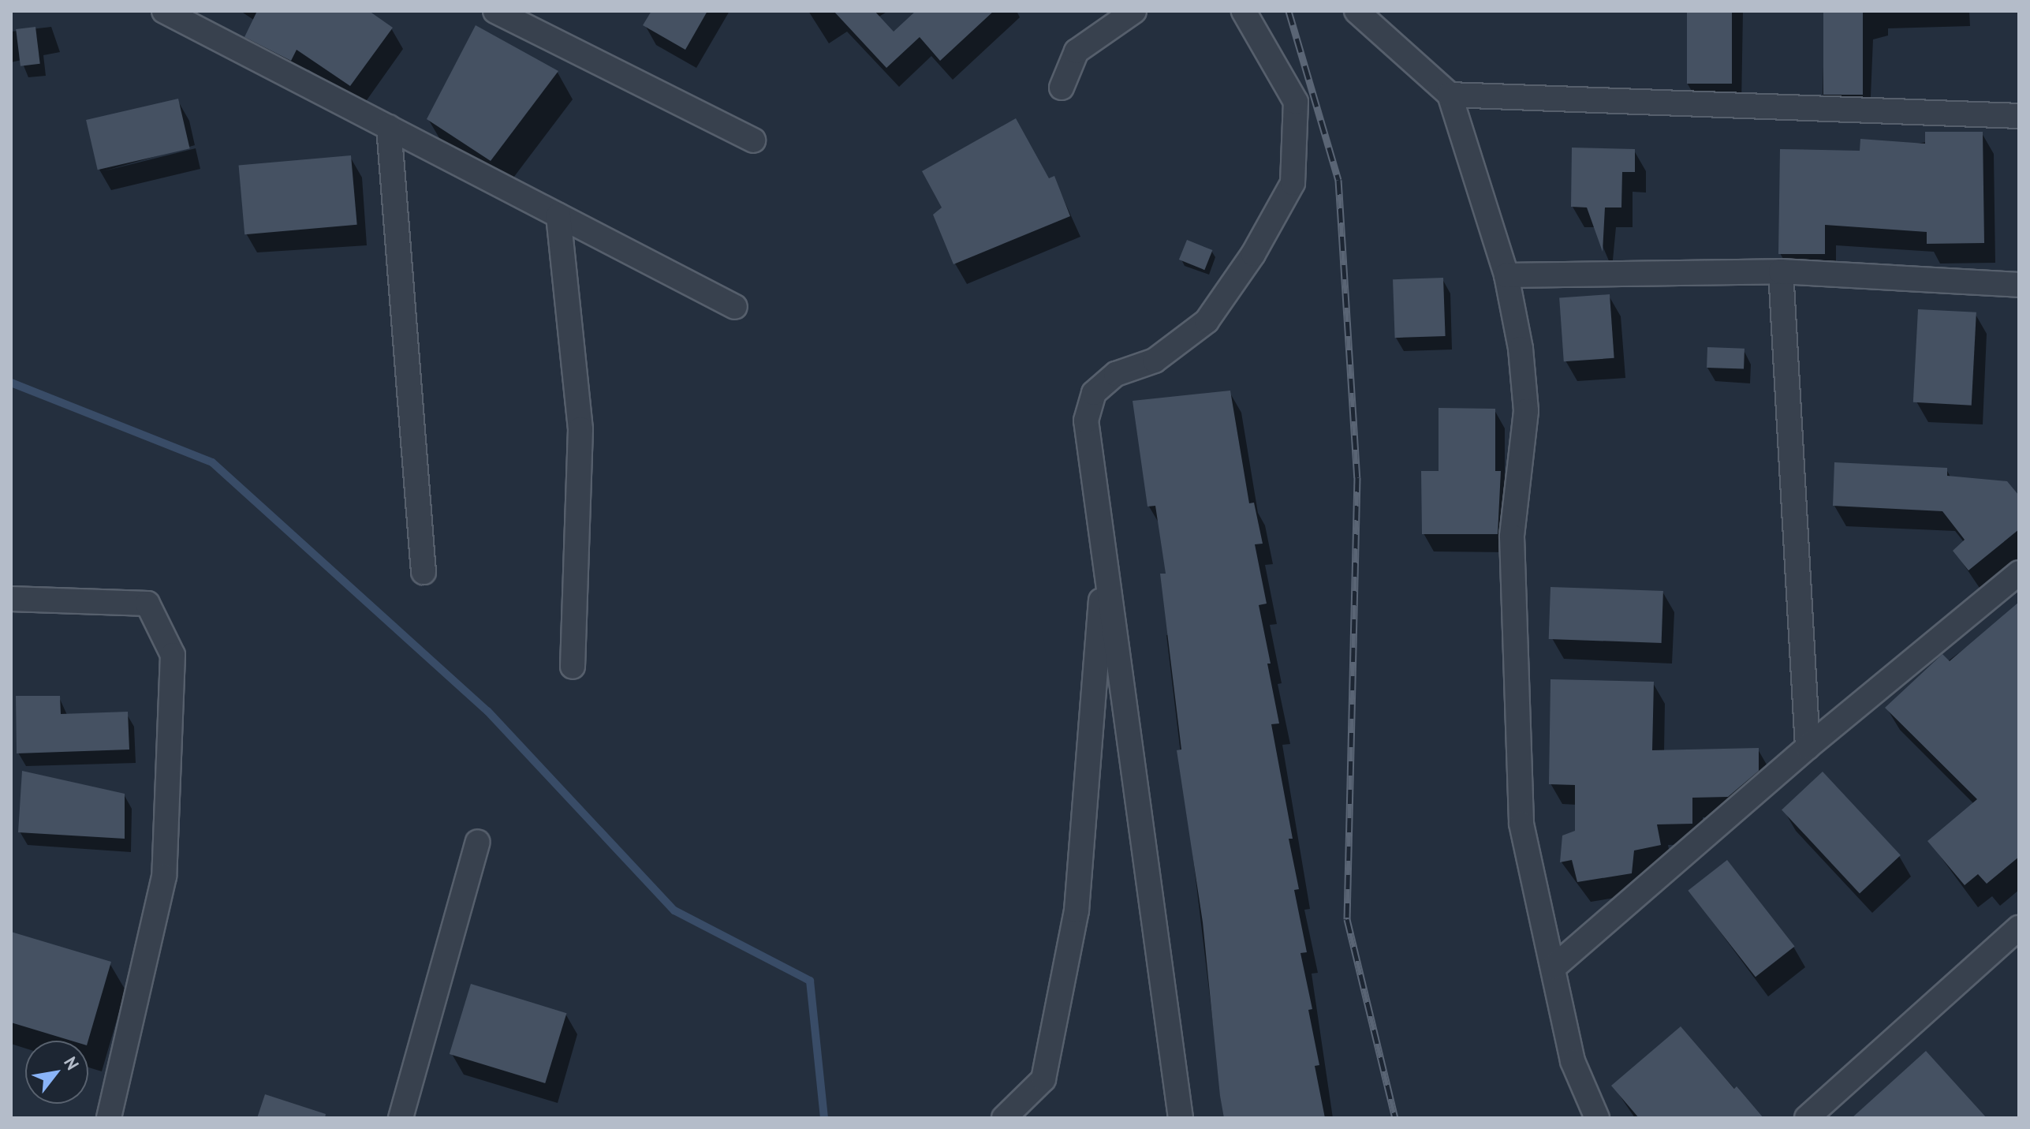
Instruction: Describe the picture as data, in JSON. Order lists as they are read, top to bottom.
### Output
{
  "north": "top right"
}
